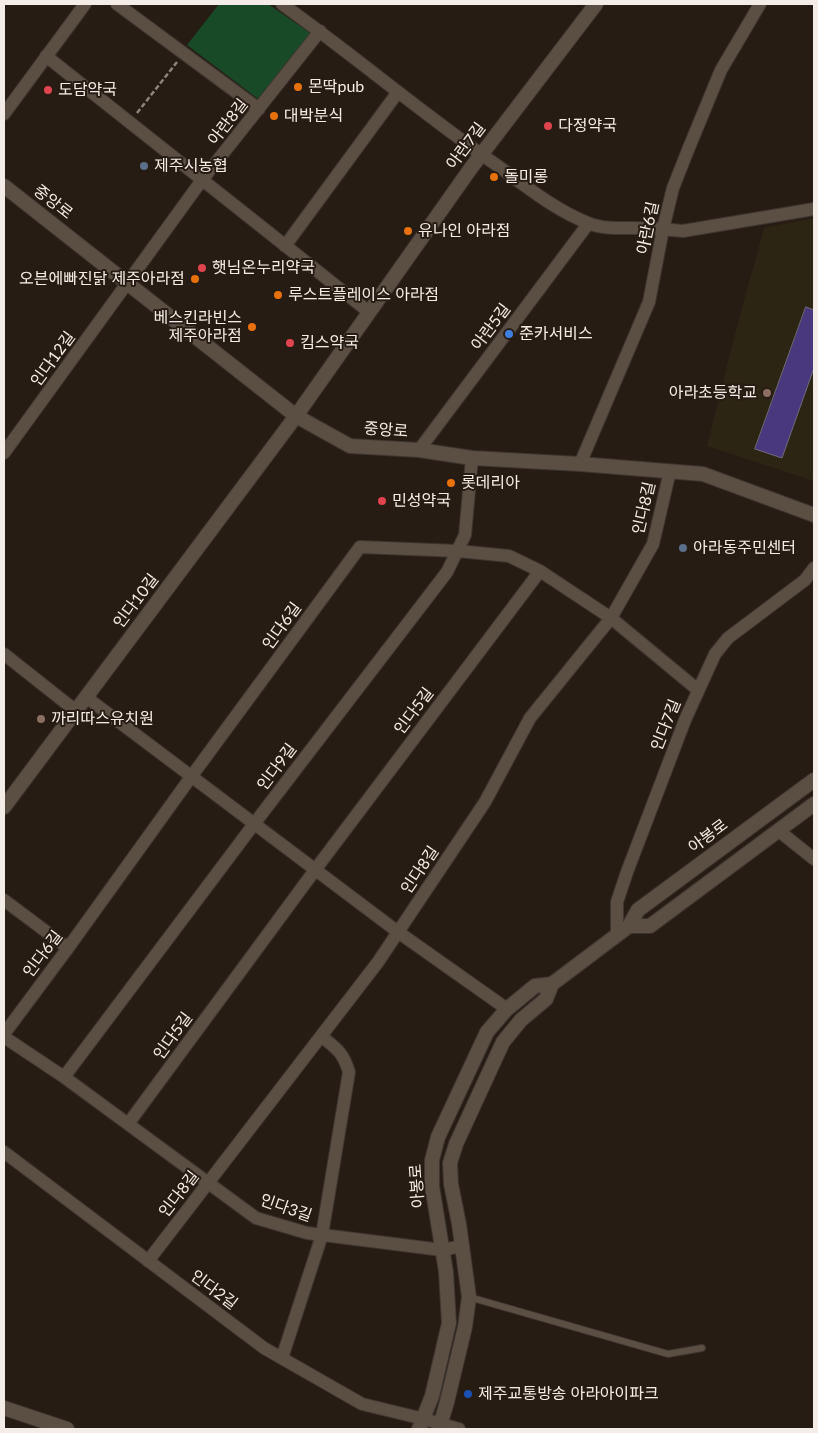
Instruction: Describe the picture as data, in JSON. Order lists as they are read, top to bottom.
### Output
{
  "streets": {
    "main road": [
      "아란7길",
      "중앙로",
      "인다10길",
      "아봉로"
    ],
    "street": [
      "아란8길",
      "아란6길",
      "아란5길",
      "인다12길",
      "인다8길",
      "인다6길",
      "인다5길",
      "인다7길",
      "인다9길",
      "인다3길",
      "인다2길"
    ]
  },
  "crossings": [
    ["아란8길", "중앙로"],
    ["아란8길", "인다12길"],
    ["아란7길", "중앙로"],
    ["아란7길", "인다10길"],
    ["중앙로", "아란6길"],
    ["중앙로", "아란5길"],
    ["중앙로", "인다12길"],
    ["중앙로", "인다8길"],
    ["중앙로", "인다10길"],
    ["중앙로", "인다9길"],
    ["인다8길", "인다6길"],
    ["인다8길", "인다3길"],
    ["인다8길", "인다2길"],
    ["인다6길", "인다5길"],
    ["인다6길", "인다7길"],
    ["인다6길", "인다9길"],
    ["인다6길", "인다3길"],
    ["인다5길", "인다3길"],
    ["인다7길", "아봉로"],
    ["인다9길", "인다3길"],
    ["아봉로", "인다3길"],
    ["아봉로", "인다2길"]
  ],
  "places": [
    "몬딱pub",
    "도담약국",
    "대박분식",
    "다정약국",
    "제주시농협",
    "돌미롱",
    "유나인 아라점",
    "햇님온누리약국",
    "오븐에빠진닭 제주아라점",
    "루스트플레이스 아라점",
    "베스킨라빈스 제주아라점",
    "준카서비스",
    "킴스약국",
    "아라초등학교",
    "롯데리아",
    "민성약국",
    "아라동주민센터",
    "까리따스유치원",
    "제주교통방송 아라아이파크"
  ]
}
